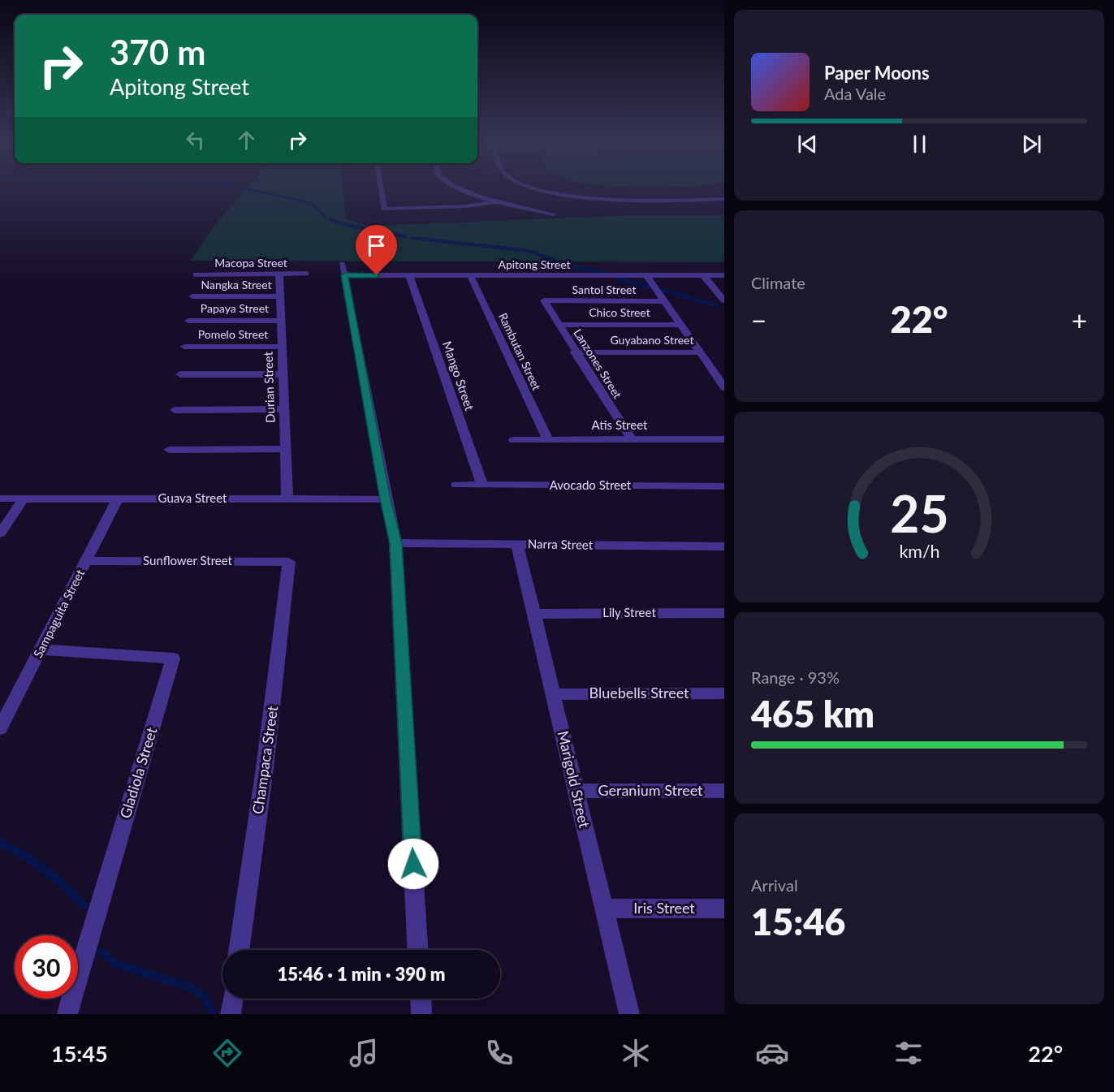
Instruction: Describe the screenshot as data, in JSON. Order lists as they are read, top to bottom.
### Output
{
  "streets": {
    "street": [
      "Macopa Street",
      "Apitong Street",
      "Nangka Street",
      "Santol Street",
      "Papaya Street",
      "Chico Street",
      "Pomelo Street",
      "Guyabano Street",
      "Rambutan Street",
      "Lanzones Street",
      "Mango Street",
      "Durian Street",
      "Atis Street",
      "Avocado Street",
      "Guava Street",
      "Narra Street",
      "Sunflower Street",
      "Lily Street",
      "Sampaguita Street",
      "Bluebells Street",
      "Champaca Street",
      "Gladiola Street",
      "Marigold Street",
      "Geranium Street",
      "Iris Street"
    ]
  },
  "crossings": [
    ["Macopa Street", "Durian Street"],
    ["Apitong Street", "Rambutan Street"],
    ["Apitong Street", "Mango Street"],
    ["Nangka Street", "Durian Street"],
    ["Santol Street", "Lanzones Street"],
    ["Papaya Street", "Durian Street"],
    ["Chico Street", "Lanzones Street"],
    ["Pomelo Street", "Durian Street"],
    ["Guyabano Street", "Lanzones Street"],
    ["Rambutan Street", "Atis Street"],
    ["Lanzones Street", "Atis Street"],
    ["Mango Street", "Avocado Street"],
    ["Durian Street", "Guava Street"],
    ["Guava Street", "Sampaguita Street"],
    ["Narra Street", "Marigold Street"],
    ["Sunflower Street", "Sampaguita Street"],
    ["Sunflower Street", "Champaca Street"],
    ["Lily Street", "Marigold Street"],
    ["Sampaguita Street", "Gladiola Street"],
    ["Bluebells Street", "Marigold Street"],
    ["Marigold Street", "Geranium Street"],
    ["Marigold Street", "Iris Street"]
  ],
  "page": {
    "turn": ["370 m", "Apitong Street"],
    "song": ["Paper Moons", "Ada Vale"],
    "tile": [
      "Climate",
      ["Range · 93%", "465 km"],
      ["Arrival", "15:46"]
    ],
    "heat": ["−", "22°", "+"],
    "limit": "30",
    "trip": "15:46 · 1 min · 390 m",
    "tabs": ["15:45", "22°"],
    "gauge": ["25", "km/h"]
  }
}
